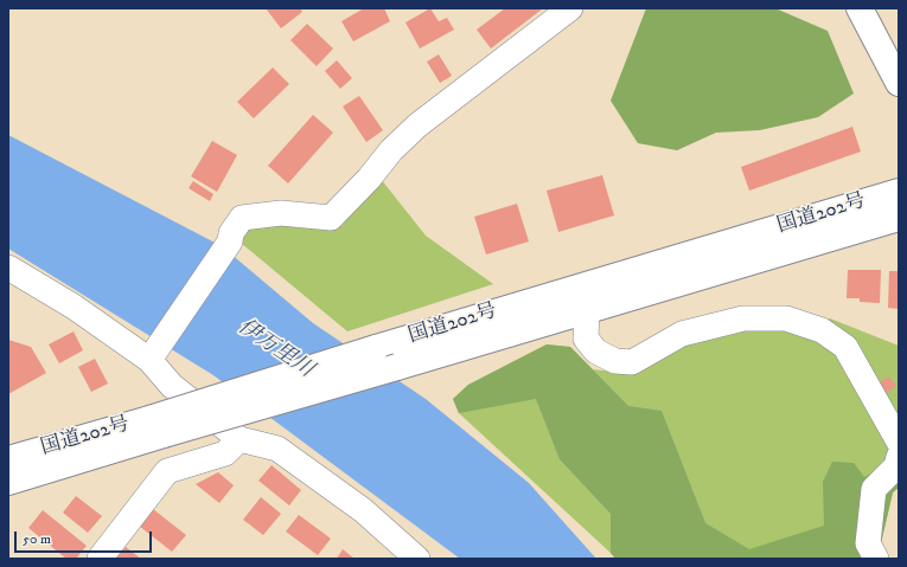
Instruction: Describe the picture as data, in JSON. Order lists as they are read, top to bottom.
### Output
{
  "streets": {
    "main road": ["国道202号"]
  },
  "water": ["伊万里川"],
  "scale_bar": "50 m"
}
